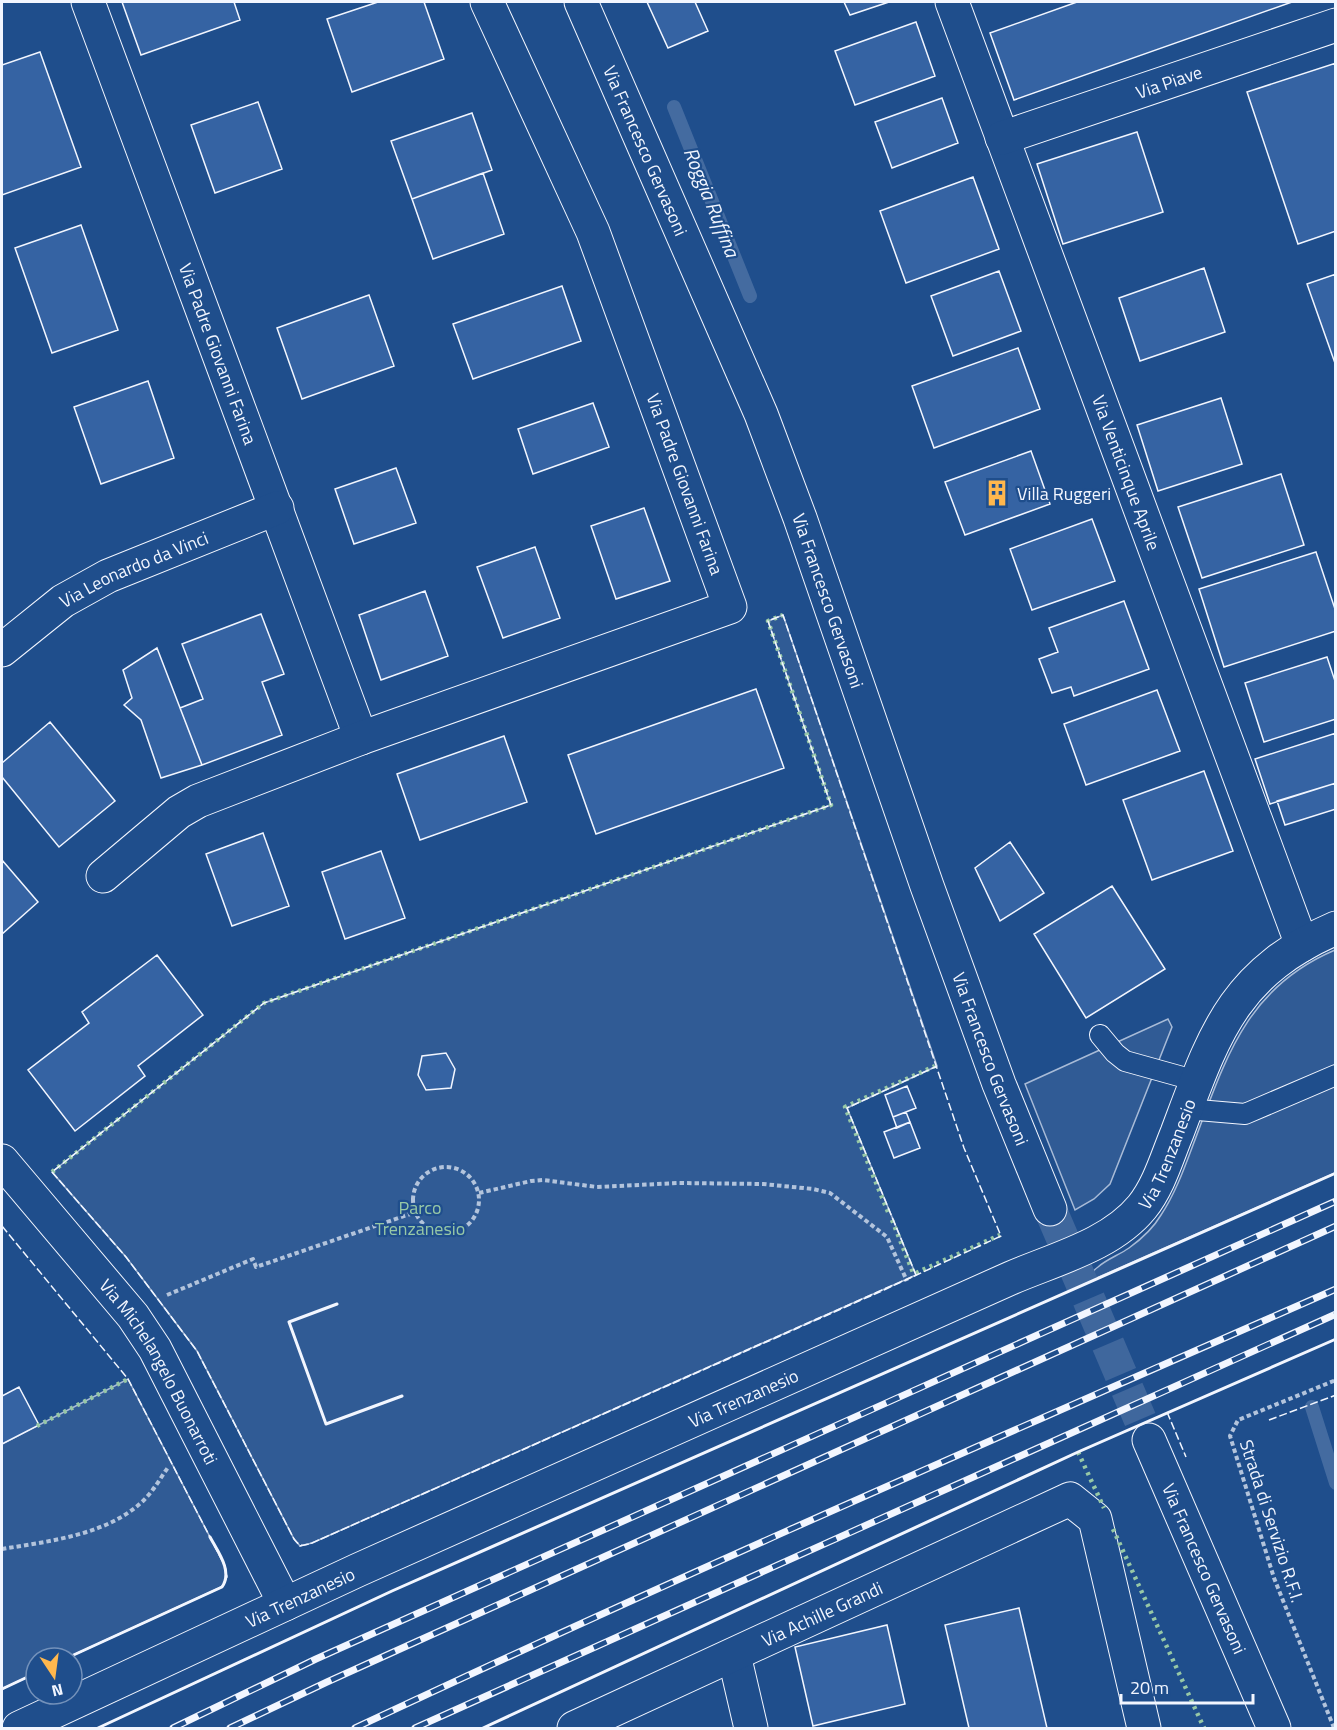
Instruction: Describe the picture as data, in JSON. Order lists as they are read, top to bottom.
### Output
{
  "streets": {
    "street": [
      "Via Piave",
      "Via Francesco Gervasoni",
      "Via Padre Giovanni Farina",
      "Via Venticinque Aprile",
      "Via Leonardo da Vinci",
      "Via Trenzanesio",
      "Via Michelangelo Buonarroti",
      "Via Achille Grandi"
    ],
    "path": ["Strada di Servizio R.F.I."]
  },
  "crossings": [
    ["Via Piave", "Via Venticinque Aprile"],
    ["Via Padre Giovanni Farina", "Via Leonardo da Vinci"],
    ["Via Venticinque Aprile", "Via Trenzanesio"],
    ["Via Trenzanesio", "Via Michelangelo Buonarroti"]
  ],
  "water": ["Roggia Ruffina"],
  "parks": ["Parco Trenzanesio"],
  "places": {
    "building": ["Villa Ruggeri"]
  },
  "scale_bar": "20 m",
  "north": "bottom"
}
